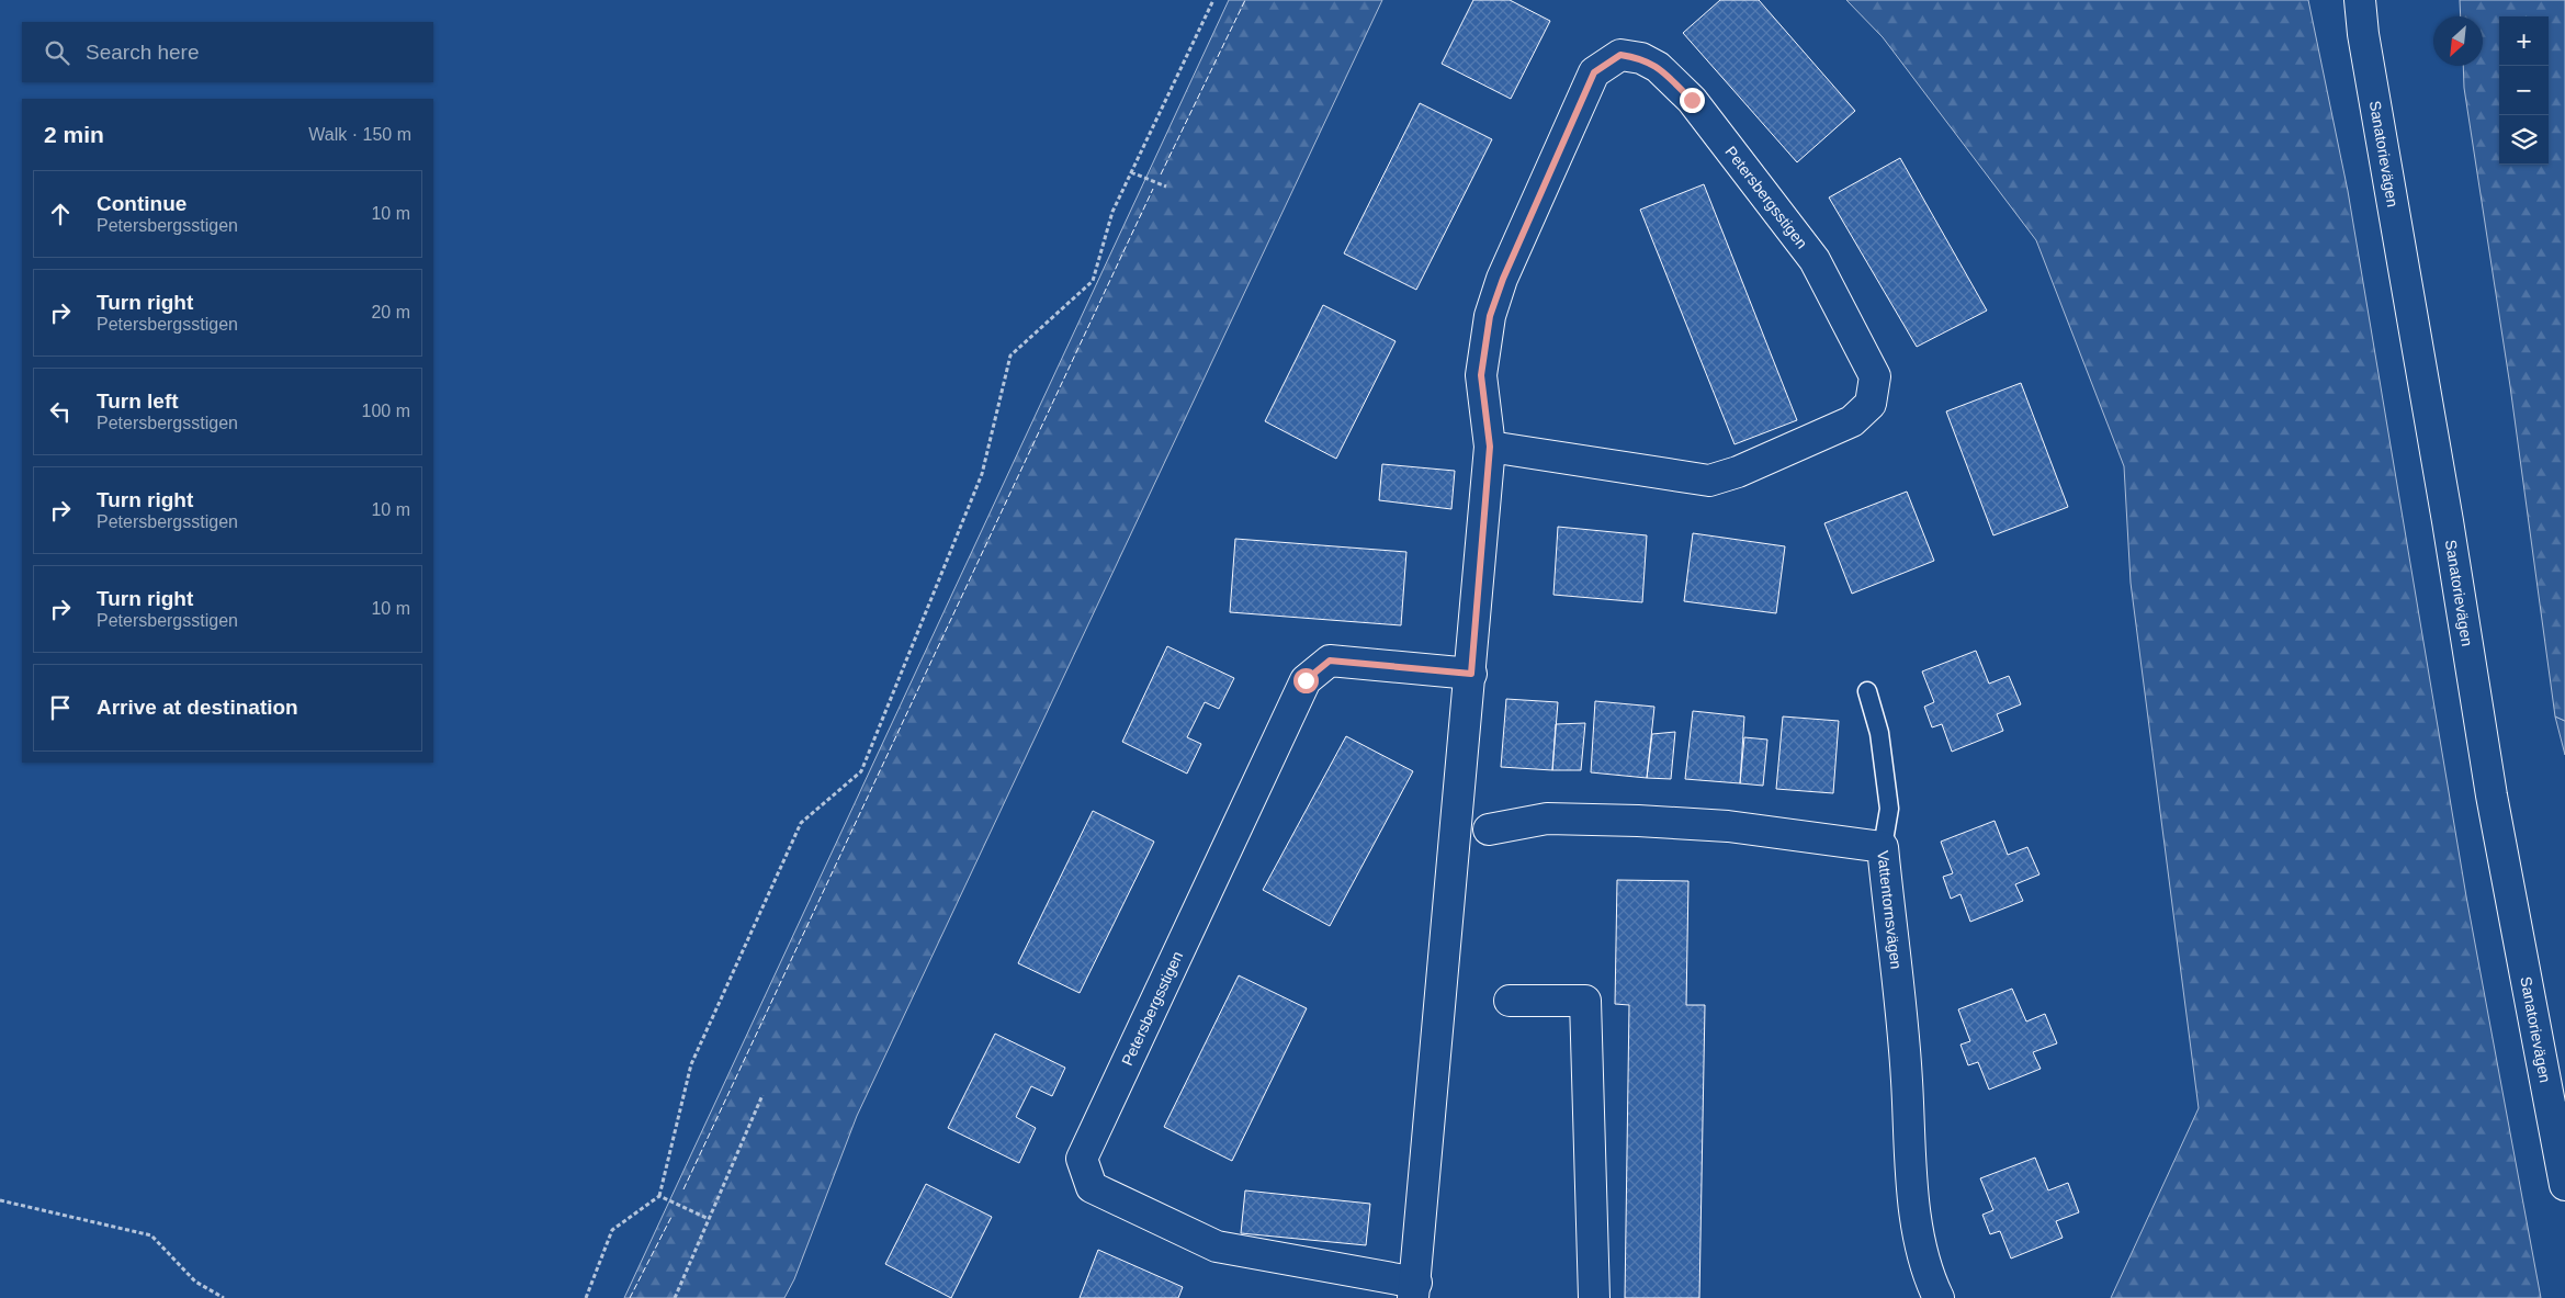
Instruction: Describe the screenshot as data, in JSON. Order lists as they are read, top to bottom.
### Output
{
  "streets": {
    "street": ["Sanatorievägen", "Petersbergsstigen", "Vattentornsvägen"]
  },
  "north": "bottom left",
  "page": {
    "map_buttons": ["+", "−"],
    "search": "Search here",
    "heading": ["2 min", "Walk · 150 m"],
    "list": [
      ["Continue", "Petersbergsstigen", "10 m"],
      ["Turn right", "Petersbergsstigen", "20 m"],
      ["Turn left", "Petersbergsstigen", "100 m"],
      ["Turn right", "Petersbergsstigen", "10 m"],
      ["Turn right", "Petersbergsstigen", "10 m"],
      "Arrive at destination"
    ]
  }
}
